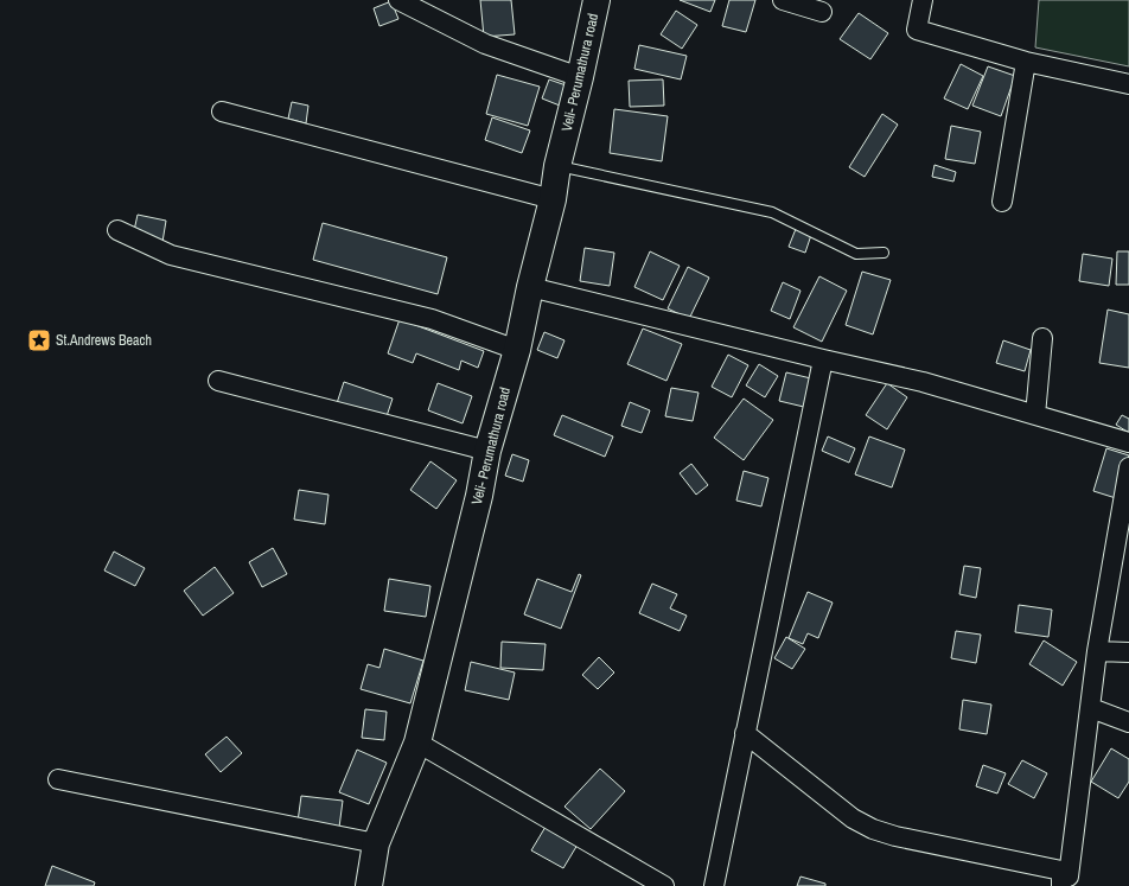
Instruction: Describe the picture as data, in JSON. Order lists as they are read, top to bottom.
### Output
{
  "streets": {
    "main road": ["Veli- Perumathura road"]
  },
  "places": {
    "place": ["St.Andrews Beach"]
  }
}
